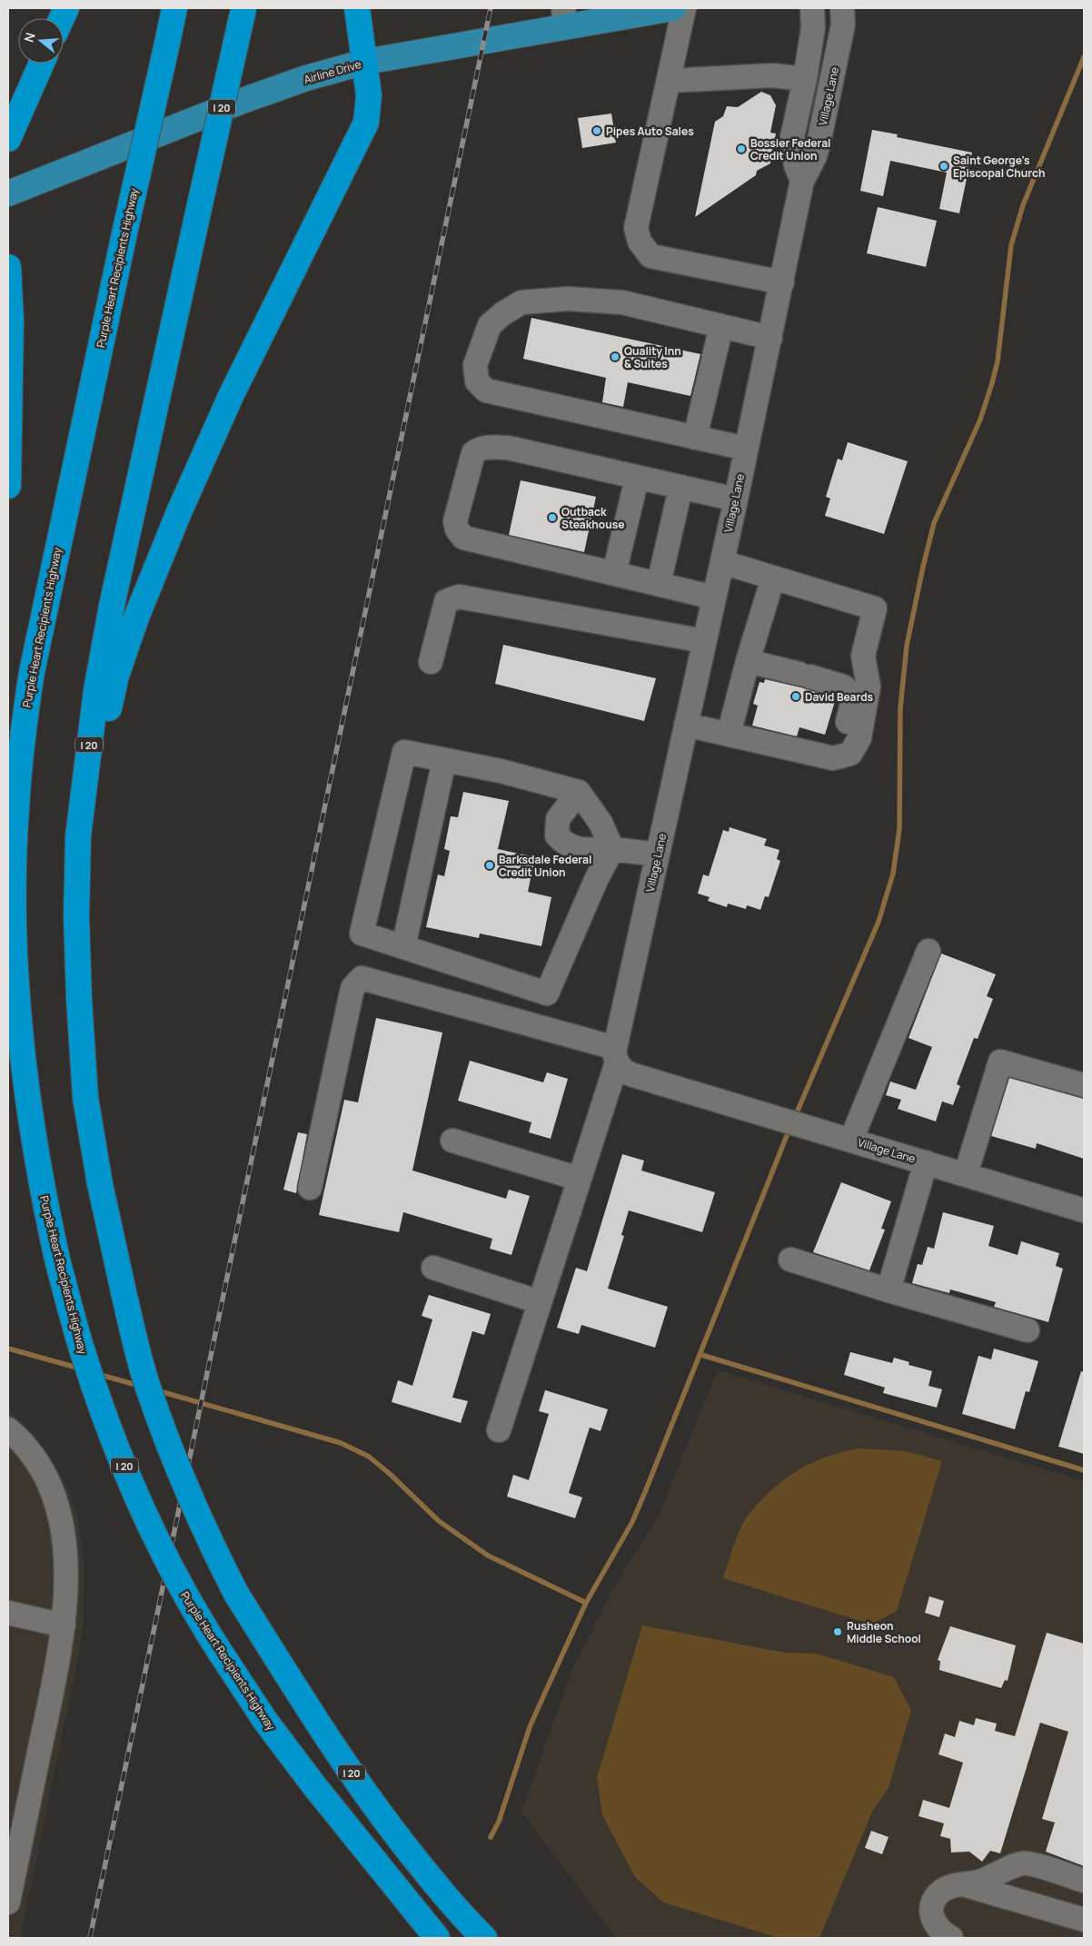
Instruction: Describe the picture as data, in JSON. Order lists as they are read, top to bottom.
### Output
{
  "streets": {
    "highway": ["I 20", "Purple Heart Recipients Highway"],
    "main road": ["Airline Drive"],
    "street": ["Village Lane"]
  },
  "places": [
    "Pipes Auto Sales",
    "Bossier Federal Credit Union",
    "Saint George's Episcopal Church",
    "Quality Inn & Suites",
    "Outback Steakhouse",
    "David Beards",
    "Barksdale Federal Credit Union",
    "Rusheon Middle School"
  ],
  "north": "left"
}
